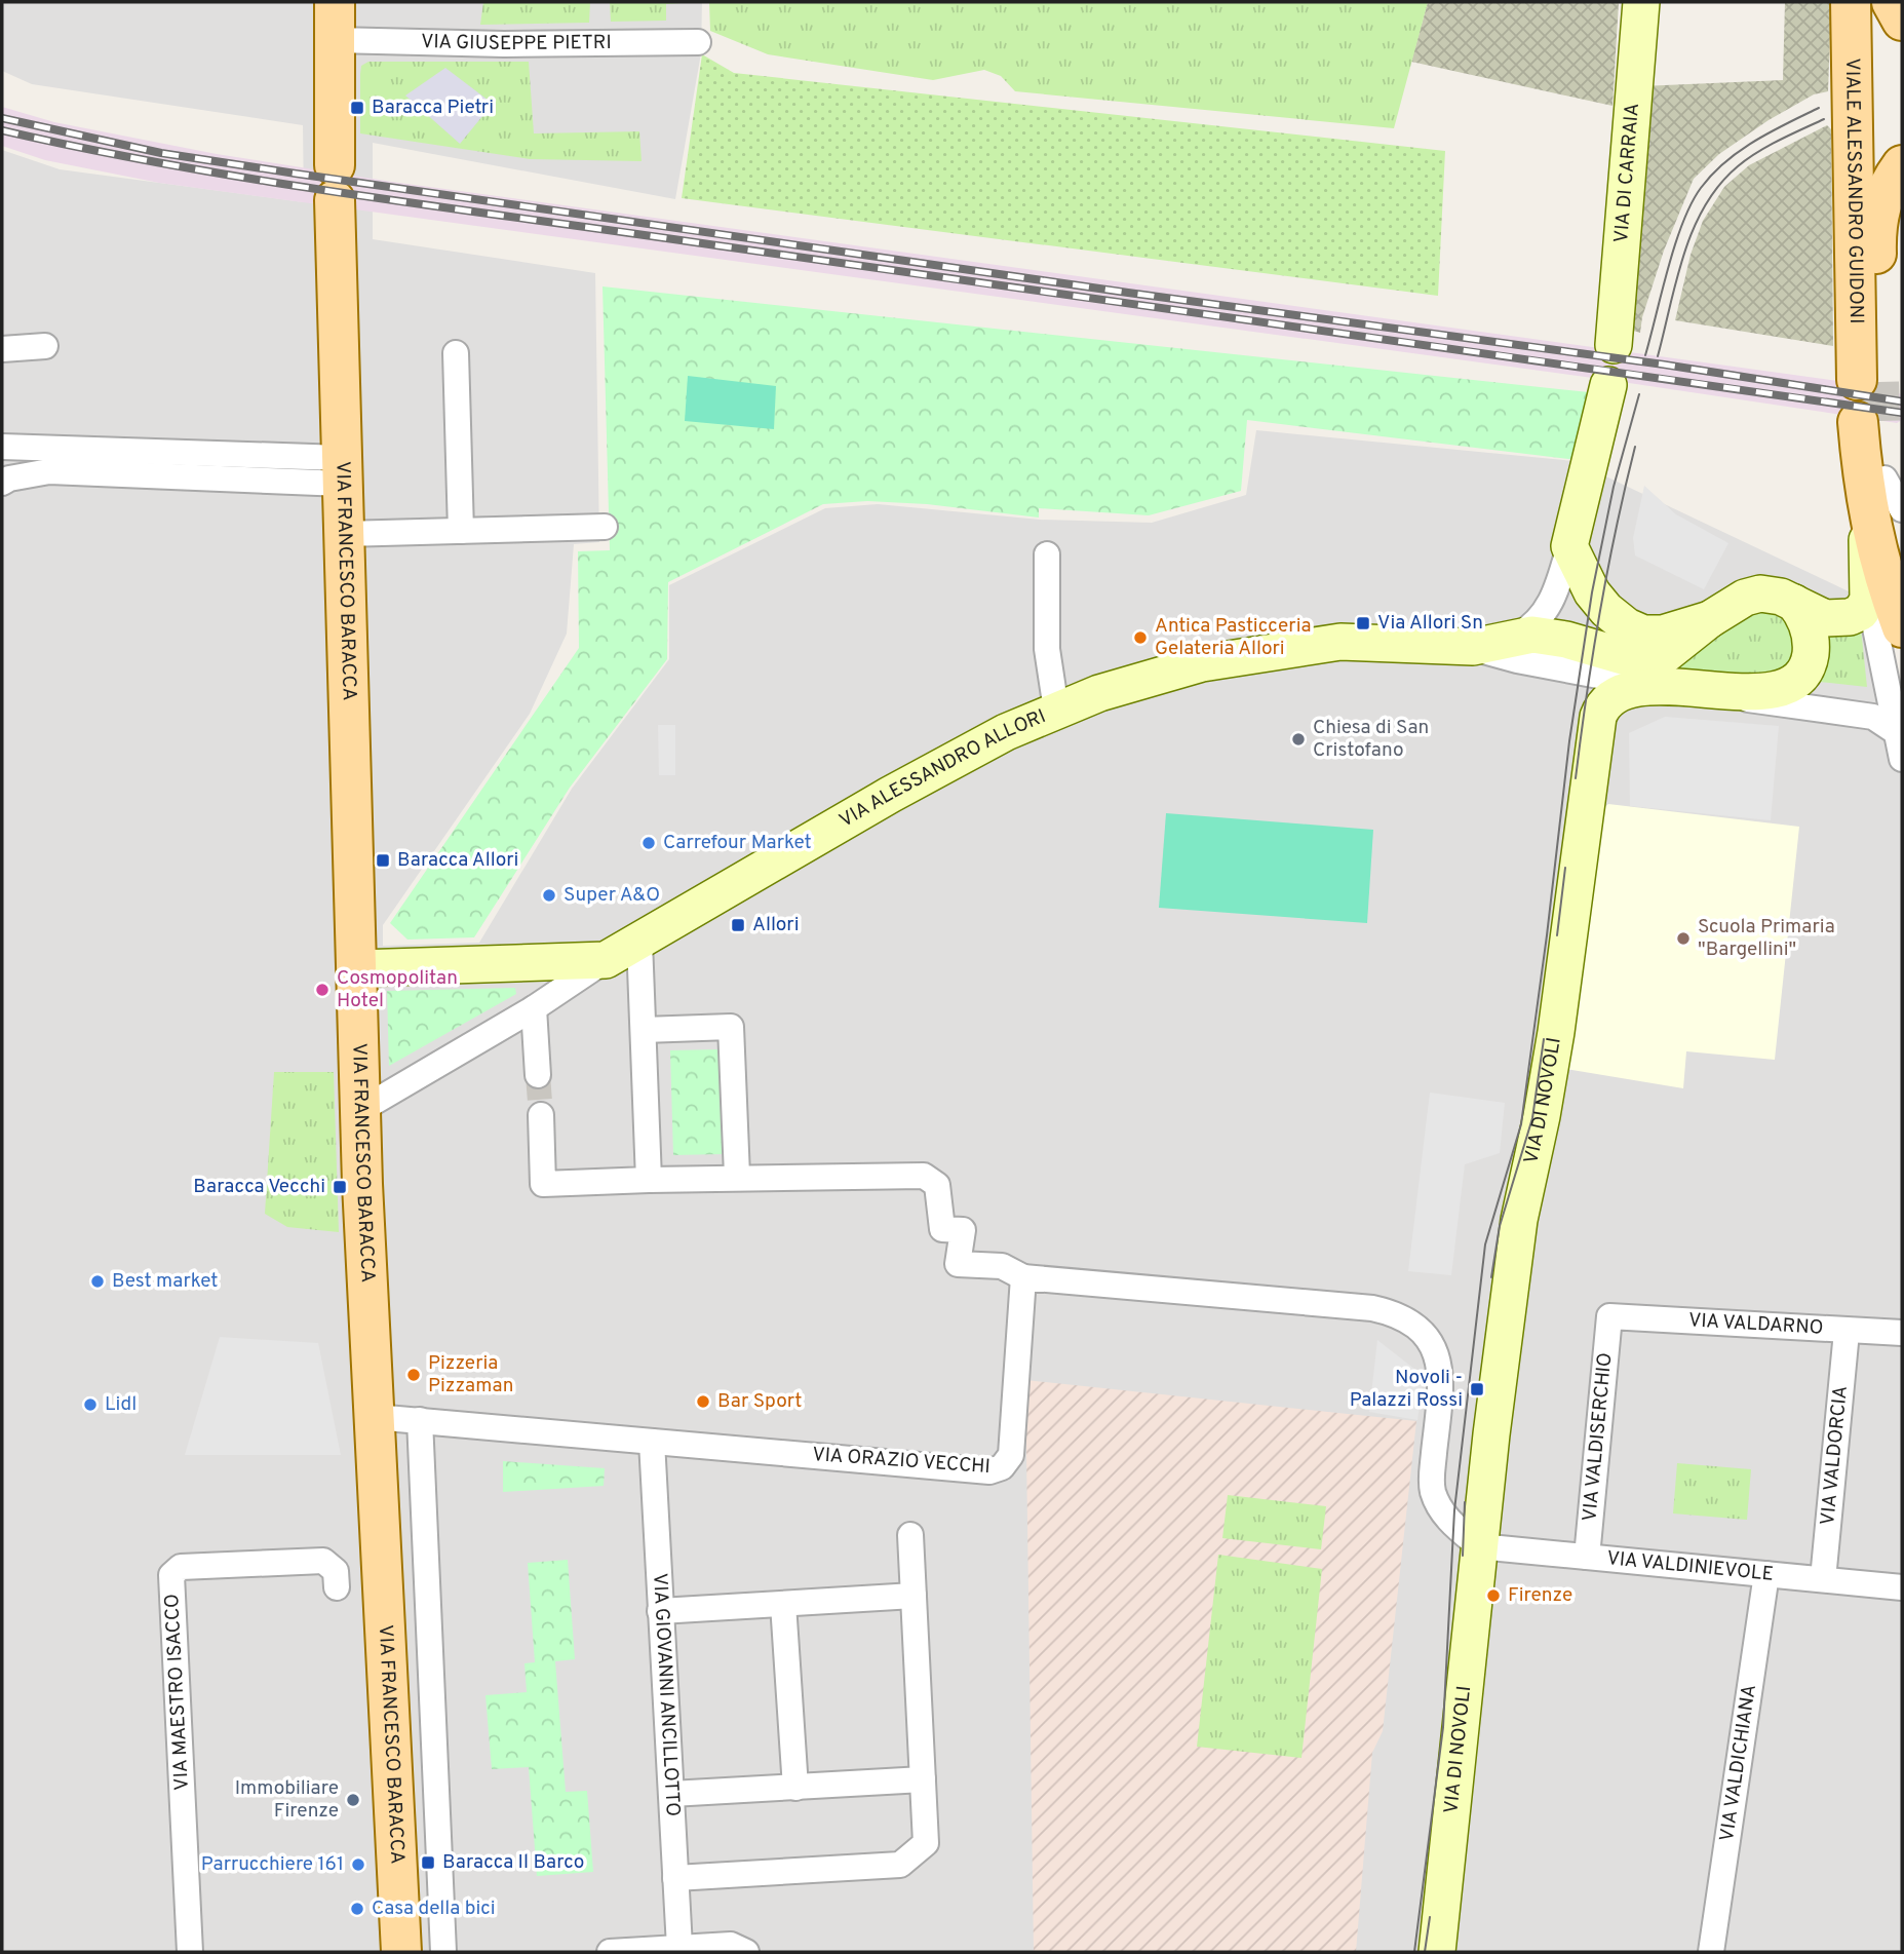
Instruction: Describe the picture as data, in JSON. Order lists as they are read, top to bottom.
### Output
{
  "streets": {
    "main road": ["VIALE ALESSANDRO GUIDONI", "VIA FRANCESCO BARACCA"],
    "street": [
      "VIA GIUSEPPE PIETRI",
      "VIA DI CARRAIA",
      "VIA ALESSANDRO ALLORI",
      "VIA DI NOVOLI",
      "VIA VALDARNO",
      "VIA VALDISERCHIO",
      "VIA VALDORCIA",
      "VIA ORAZIO VECCHI",
      "VIA VALDINIEVOLE",
      "VIA MAESTRO ISACCO",
      "VIA GIOVANNI ANCILLOTTO",
      "VIA VALDICHIANA"
    ]
  },
  "crossings": [
    ["VIA GIUSEPPE PIETRI", "VIA FRANCESCO BARACCA"],
    ["VIA FRANCESCO BARACCA", "VIA ALESSANDRO ALLORI"],
    ["VIA FRANCESCO BARACCA", "VIA ORAZIO VECCHI"],
    ["VIA ALESSANDRO ALLORI", "VIA DI NOVOLI"],
    ["VIA DI NOVOLI", "VIA VALDINIEVOLE"],
    ["VIA VALDARNO", "VIA VALDISERCHIO"],
    ["VIA VALDARNO", "VIA VALDORCIA"],
    ["VIA VALDISERCHIO", "VIA VALDINIEVOLE"],
    ["VIA VALDORCIA", "VIA VALDINIEVOLE"],
    ["VIA ORAZIO VECCHI", "VIA GIOVANNI ANCILLOTTO"],
    ["VIA VALDINIEVOLE", "VIA VALDICHIANA"]
  ],
  "places": {
    "transit": [
      "Baracca Pietri",
      "Via Allori Sn",
      "Baracca Allori",
      "Allori",
      "Baracca Vecchi",
      "Novoli - Palazzi Rossi",
      "Baracca Il Barco"
    ],
    "other": [
      "Antica Pasticceria Gelateria Allori",
      "Chiesa di San Cristofano",
      "Carrefour Market",
      "Super A&O",
      "Scuola Primaria \"Bargellini\"",
      "Cosmopolitan Hotel",
      "Best market",
      "Pizzeria Pizzaman",
      "Bar Sport",
      "Lidl",
      "Firenze",
      "Immobiliare Firenze",
      "Parrucchiere 161",
      "Casa della bici"
    ]
  }
}
